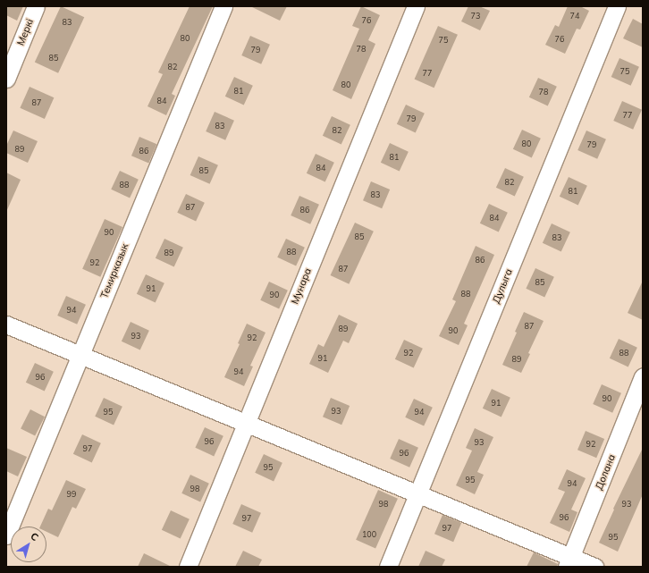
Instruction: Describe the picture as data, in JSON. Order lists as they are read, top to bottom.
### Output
{
  "streets": {
    "street": [
      "Меркі",
      "Темирказык",
      "Мунара",
      "Дулыга",
      "Долана"
    ]
  },
  "house_numbers": [
    "73",
    "74",
    "76",
    "83",
    "80",
    "76",
    "75",
    "78",
    "79",
    "85",
    "82",
    "75",
    "77",
    "80",
    "81",
    "78",
    "84",
    "87",
    "77",
    "79",
    "83",
    "82",
    "80",
    "79",
    "89",
    "86",
    "81",
    "84",
    "85",
    "82",
    "88",
    "81",
    "83",
    "87",
    "86",
    "84",
    "90",
    "85",
    "83",
    "88",
    "89",
    "86",
    "92",
    "87",
    "85",
    "91",
    "88",
    "90",
    "94",
    "87",
    "89",
    "90",
    "93",
    "92",
    "92",
    "88",
    "91",
    "89",
    "94",
    "96",
    "90",
    "91",
    "93",
    "95",
    "94",
    "96",
    "93",
    "92",
    "97",
    "96",
    "95",
    "95",
    "94",
    "98",
    "99",
    "98",
    "93",
    "96",
    "97",
    "97",
    "100",
    "95"
  ],
  "north": "top right"
}
